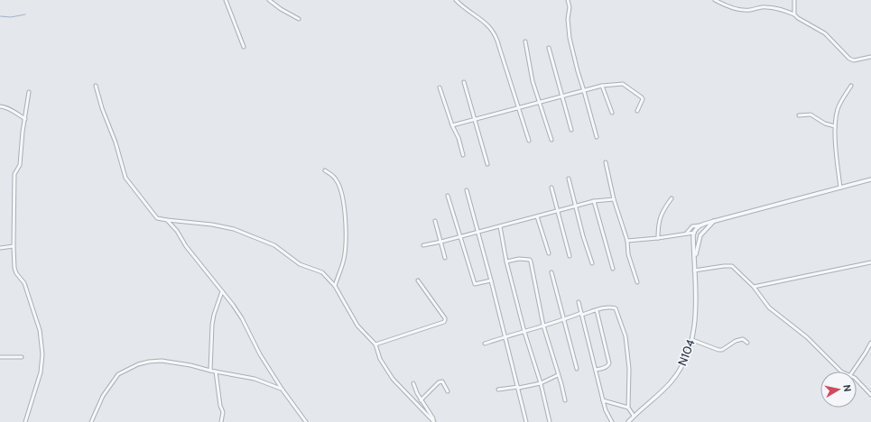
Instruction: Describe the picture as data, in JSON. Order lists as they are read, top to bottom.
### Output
{
  "streets": {
    "street": ["N104"]
  },
  "north": "right"
}
